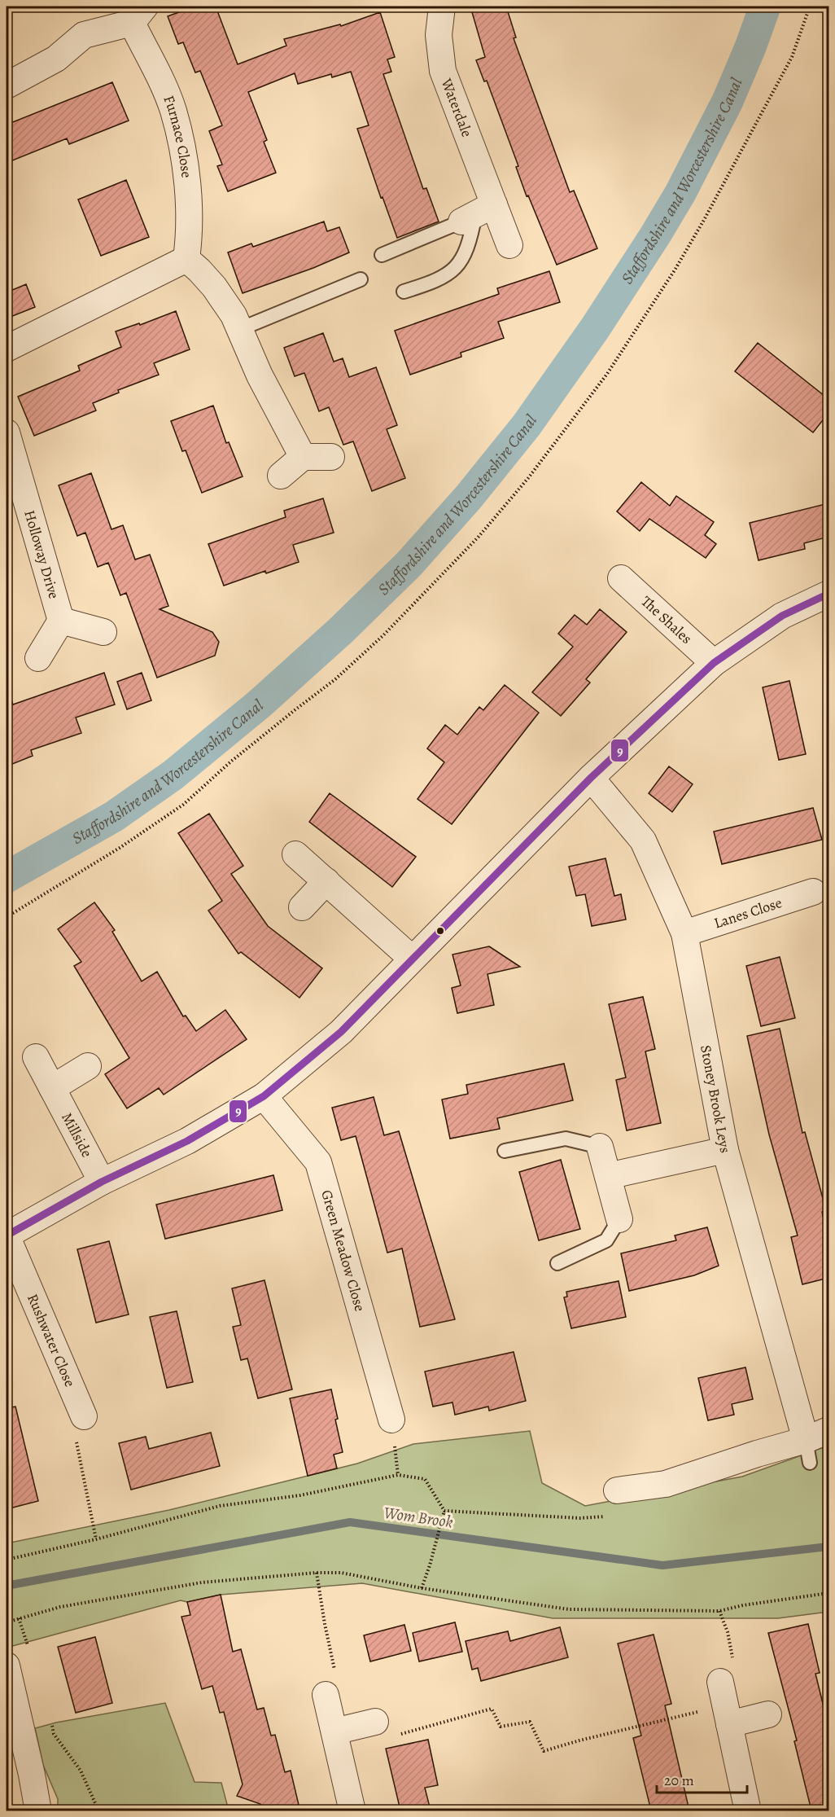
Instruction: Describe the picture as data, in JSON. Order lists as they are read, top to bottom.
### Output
{
  "streets": {
    "street": [
      "Waterdale",
      "Furnace Close",
      "Holloway Drive",
      "The Shales",
      "Lanes Close",
      "Stoney Brook Leys",
      "Millside",
      "Green Meadow Close",
      "Rushwater Close"
    ]
  },
  "crossings": [
    ["Lanes Close", "Stoney Brook Leys"]
  ],
  "water": ["Staffordshire and Worcestershire Canal", "Wom Brook"],
  "lines": ["transit line 9"],
  "scale_bar": "20 m"
}
